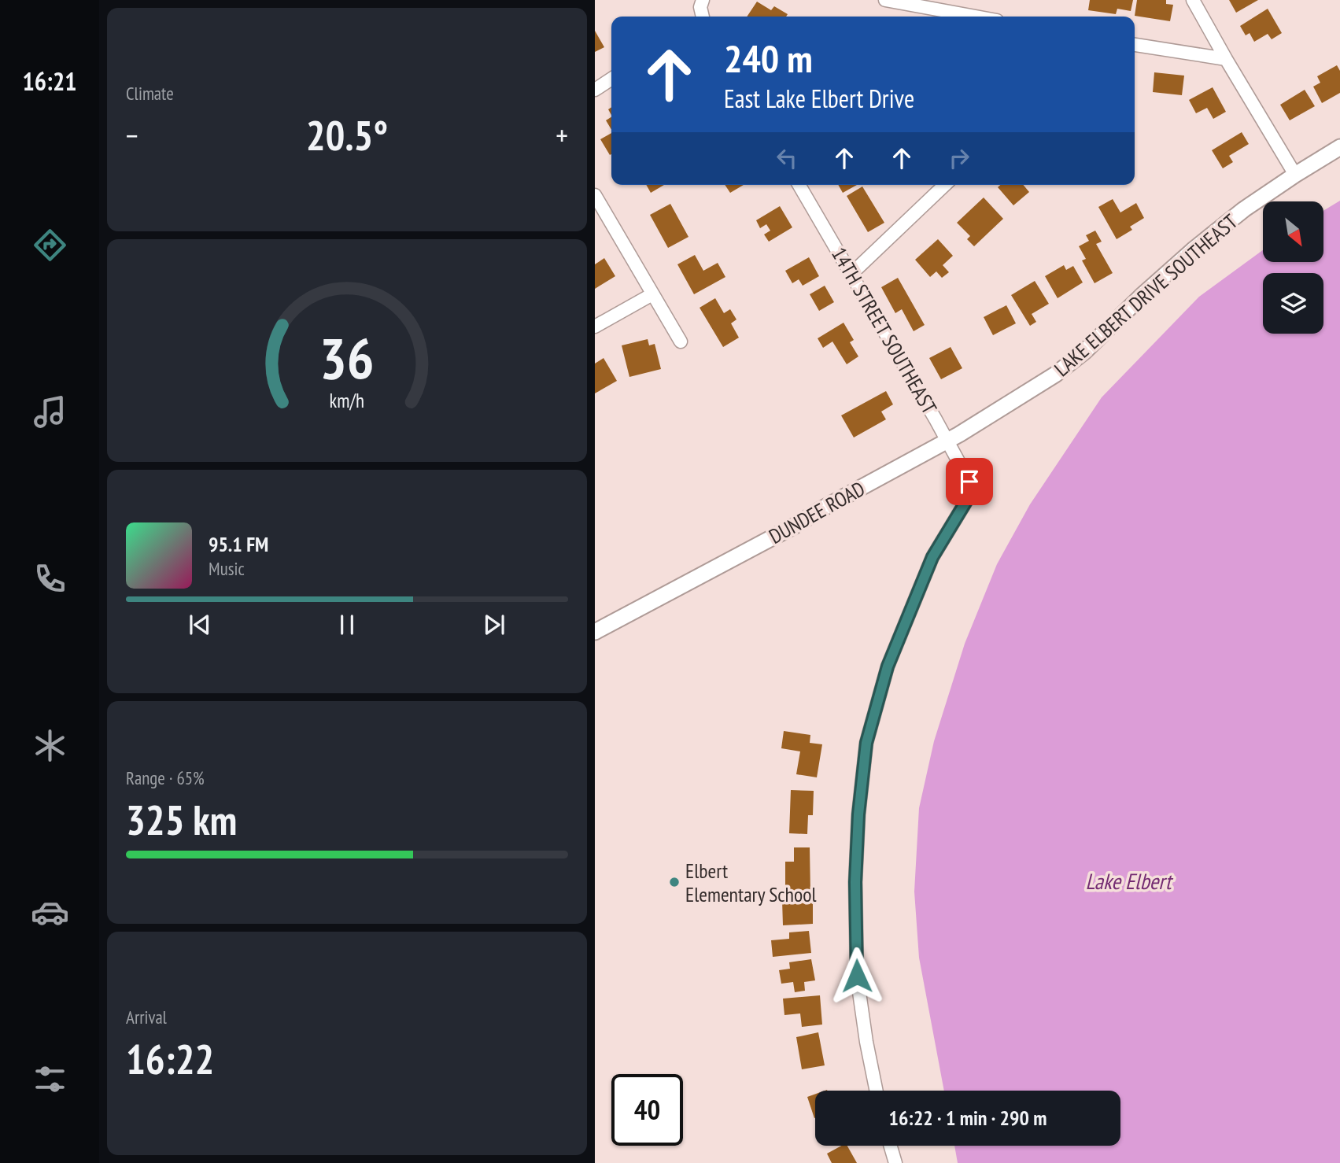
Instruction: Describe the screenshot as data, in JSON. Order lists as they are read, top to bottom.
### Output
{
  "streets": {
    "main road": ["LAKE ELBERT DRIVE SOUTHEAST", "DUNDEE ROAD"],
    "street": ["14TH STREET SOUTHEAST"]
  },
  "crossings": [
    ["LAKE ELBERT DRIVE SOUTHEAST", "DUNDEE ROAD"],
    ["14TH STREET SOUTHEAST", "DUNDEE ROAD"]
  ],
  "water": ["Lake Elbert"],
  "places": ["Elbert Elementary School"],
  "north": "bottom right",
  "page": {
    "tabs": "16:21",
    "tile": [
      "Climate",
      ["Range · 65%", "325 km"],
      ["Arrival", "16:22"]
    ],
    "turn": ["240 m", "East Lake Elbert Drive"],
    "heat": ["−", "20.5°", "+"],
    "song": ["95.1 FM", "Music"],
    "limit": "40",
    "trip": "16:22 · 1 min · 290 m",
    "gauge": ["36", "km/h"]
  }
}
